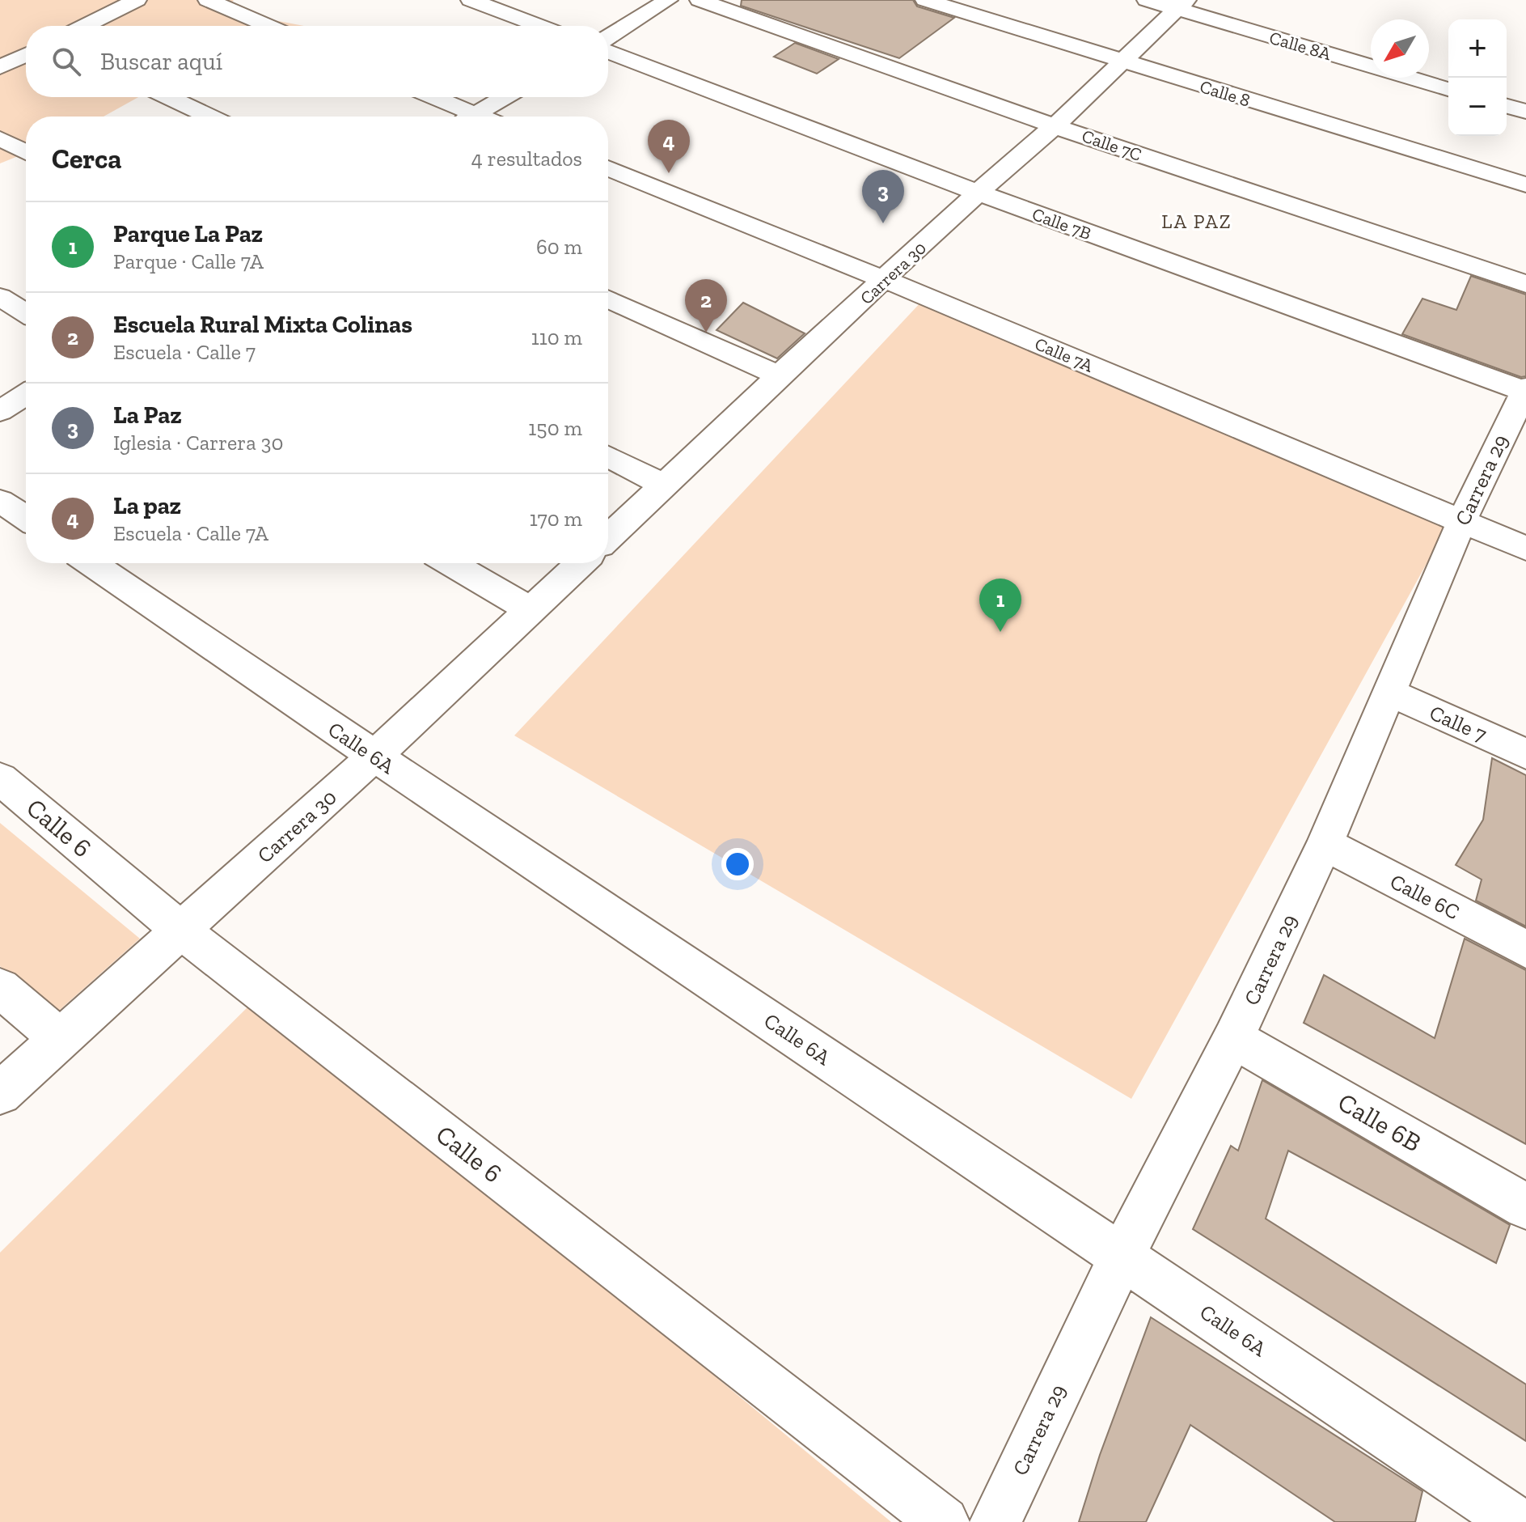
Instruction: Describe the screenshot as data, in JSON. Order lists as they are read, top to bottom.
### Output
{
  "streets": {
    "street": [
      "Calle 8A",
      "Calle 8",
      "Calle 7C",
      "Calle 7B",
      "Carrera 30",
      "Calle 7A",
      "Carrera 29",
      "Calle 7",
      "Calle 6A",
      "Calle 6",
      "Calle 6C",
      "Calle 6B"
    ]
  },
  "crossings": [
    ["Calle 8A", "Carrera 30"],
    ["Calle 8", "Carrera 30"],
    ["Calle 7C", "Carrera 30"],
    ["Calle 7B", "Carrera 30"],
    ["Calle 7B", "Carrera 29"],
    ["Carrera 30", "Calle 7A"],
    ["Carrera 30", "Calle 6A"],
    ["Carrera 30", "Calle 6"],
    ["Calle 7A", "Carrera 29"],
    ["Carrera 29", "Calle 7"],
    ["Carrera 29", "Calle 6A"],
    ["Carrera 29", "Calle 6C"],
    ["Carrera 29", "Calle 6B"]
  ],
  "districts": ["LA PAZ"],
  "north": "bottom left",
  "page": {
    "map_buttons": ["+", "−"],
    "search": "Buscar aquí",
    "heading": ["Cerca", "4 resultados"],
    "pins": [
      "4",
      "3",
      "2",
      "1"
    ],
    "list": [
      {
        "mark": "1",
        "name": "Parque La Paz",
        "note": "Parque · Calle 7A",
        "value": "60 m"
      },
      {
        "mark": "2",
        "name": "Escuela Rural Mixta Colinas",
        "note": "Escuela · Calle 7",
        "value": "110 m"
      },
      {
        "mark": "3",
        "name": "La Paz",
        "note": "Iglesia · Carrera 30",
        "value": "150 m"
      },
      {
        "mark": "4",
        "name": "La paz",
        "note": "Escuela · Calle 7A",
        "value": "170 m"
      }
    ]
  }
}
